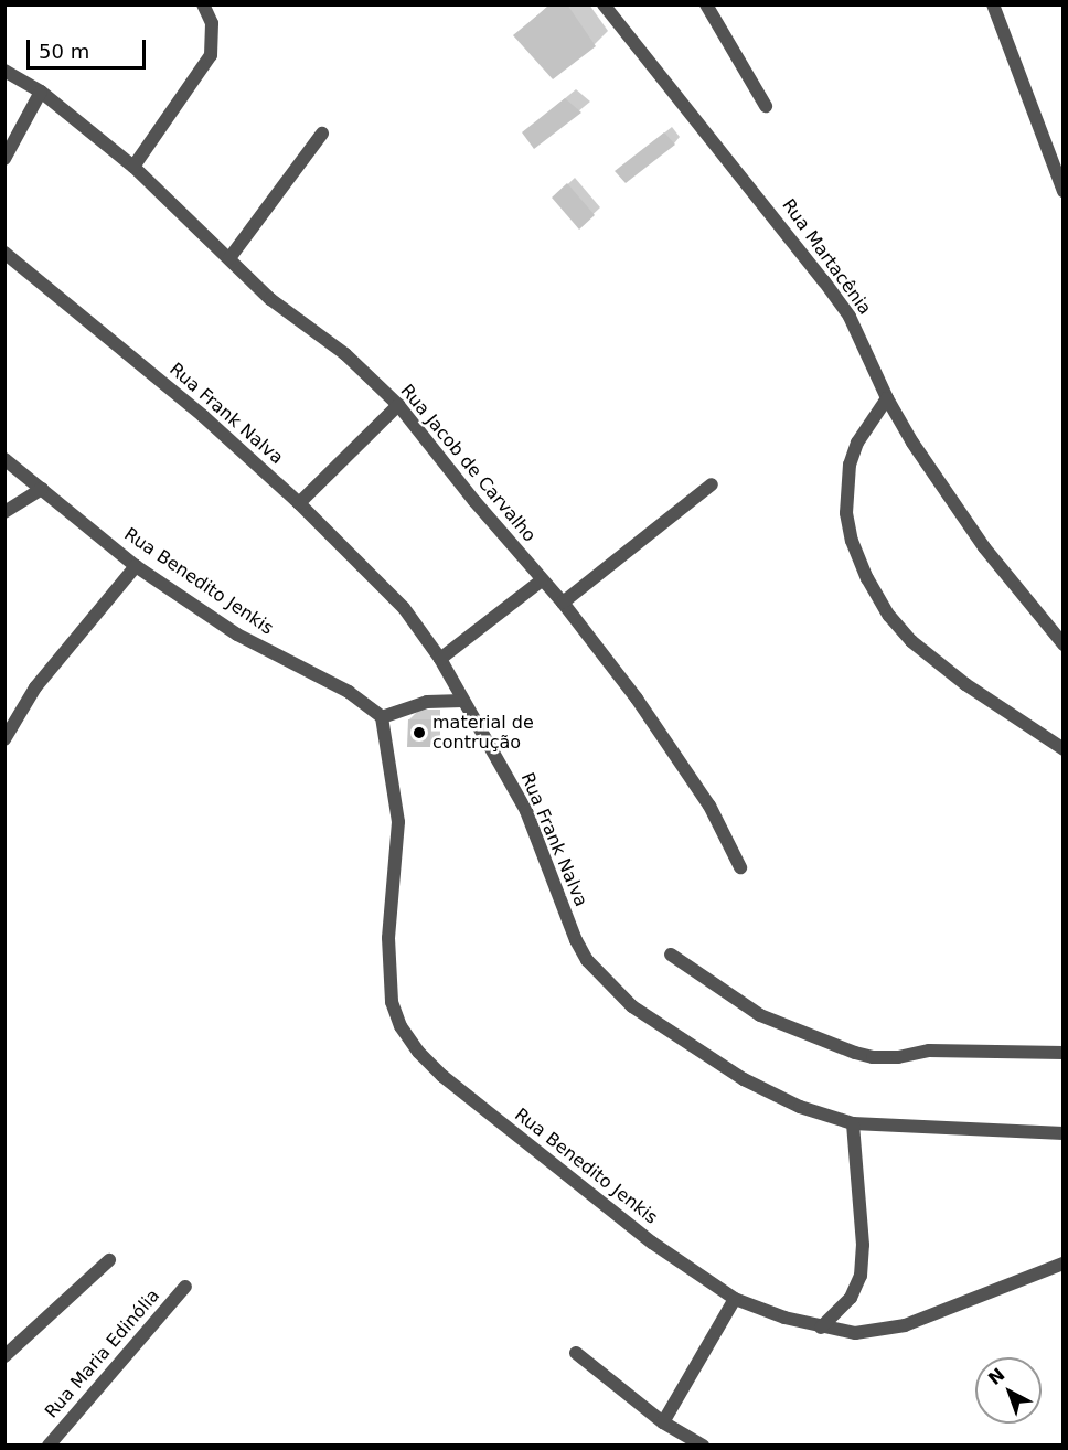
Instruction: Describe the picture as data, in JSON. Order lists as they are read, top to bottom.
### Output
{
  "streets": {
    "street": [
      "Rua Martacênia",
      "Rua Frank Nalva",
      "Rua Jacob de Carvalho",
      "Rua Benedito Jenkis",
      "Rua Maria Edinólia"
    ]
  },
  "places": ["material de contrução"],
  "scale_bar": "50 m",
  "north": "top left"
}
